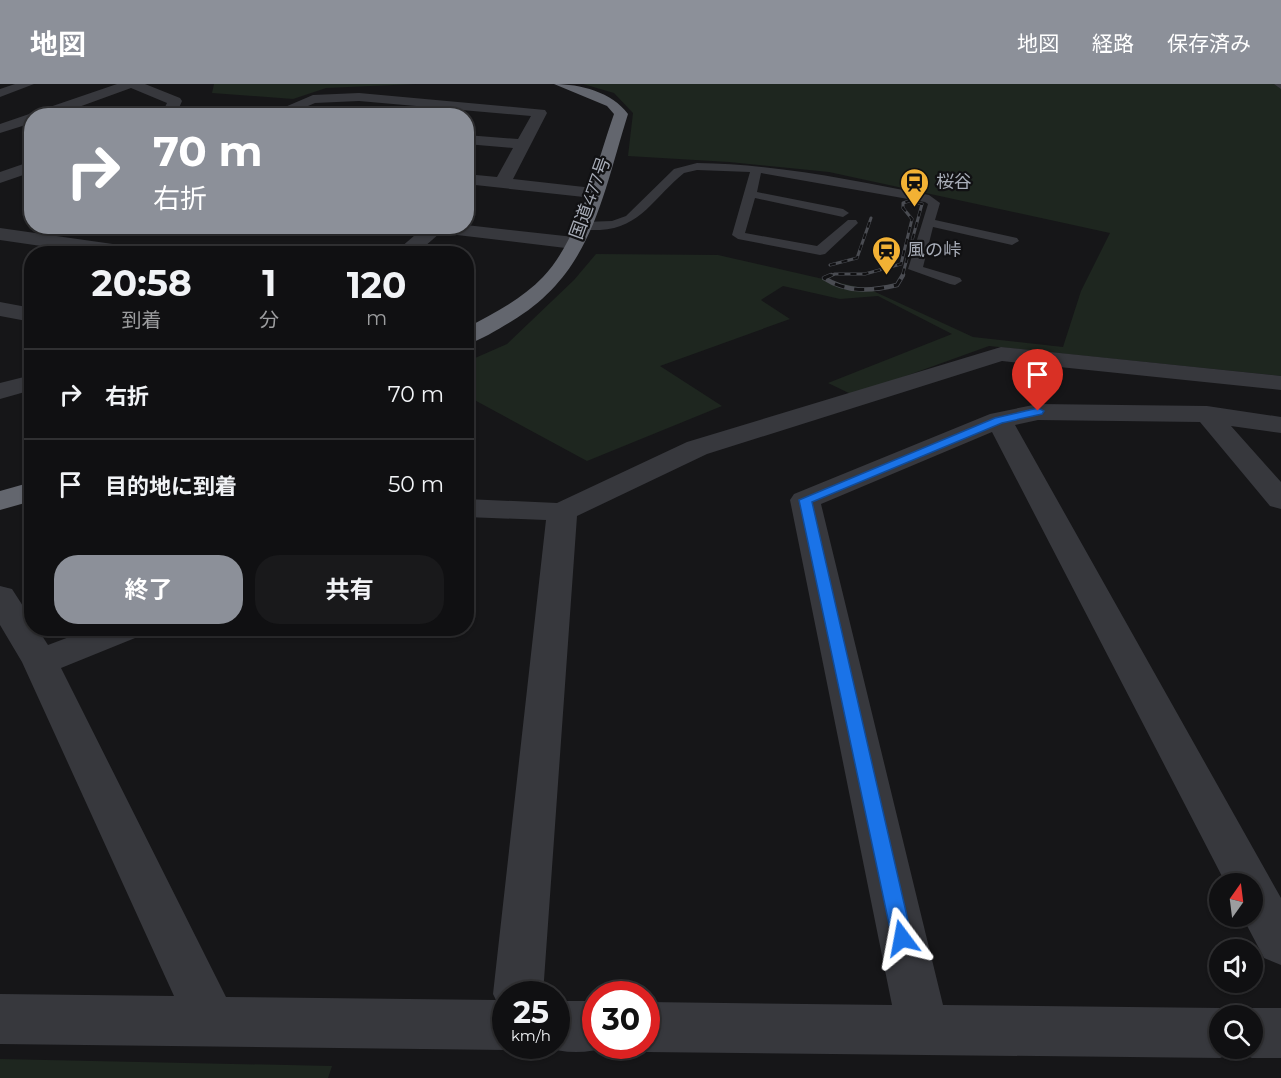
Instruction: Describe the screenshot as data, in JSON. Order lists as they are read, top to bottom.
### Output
{
  "streets": {
    "highway": ["国道477号"]
  },
  "places": {
    "station": ["桜谷", "風の峠"]
  },
  "north": "top",
  "page": {
    "header": "地図",
    "nav": ["地図", "経路", "保存済み"],
    "turn": ["70 m", "右折"],
    "eta": [
      "20:58",
      "到着",
      "1",
      "分",
      "120",
      "m"
    ],
    "list": [
      {
        "name": "右折",
        "value": "70 m"
      },
      {
        "name": "目的地に到着",
        "value": "50 m"
      }
    ],
    "buttons": ["終了", "共有"],
    "speed": "25 km/h",
    "limit": "30"
  }
}
